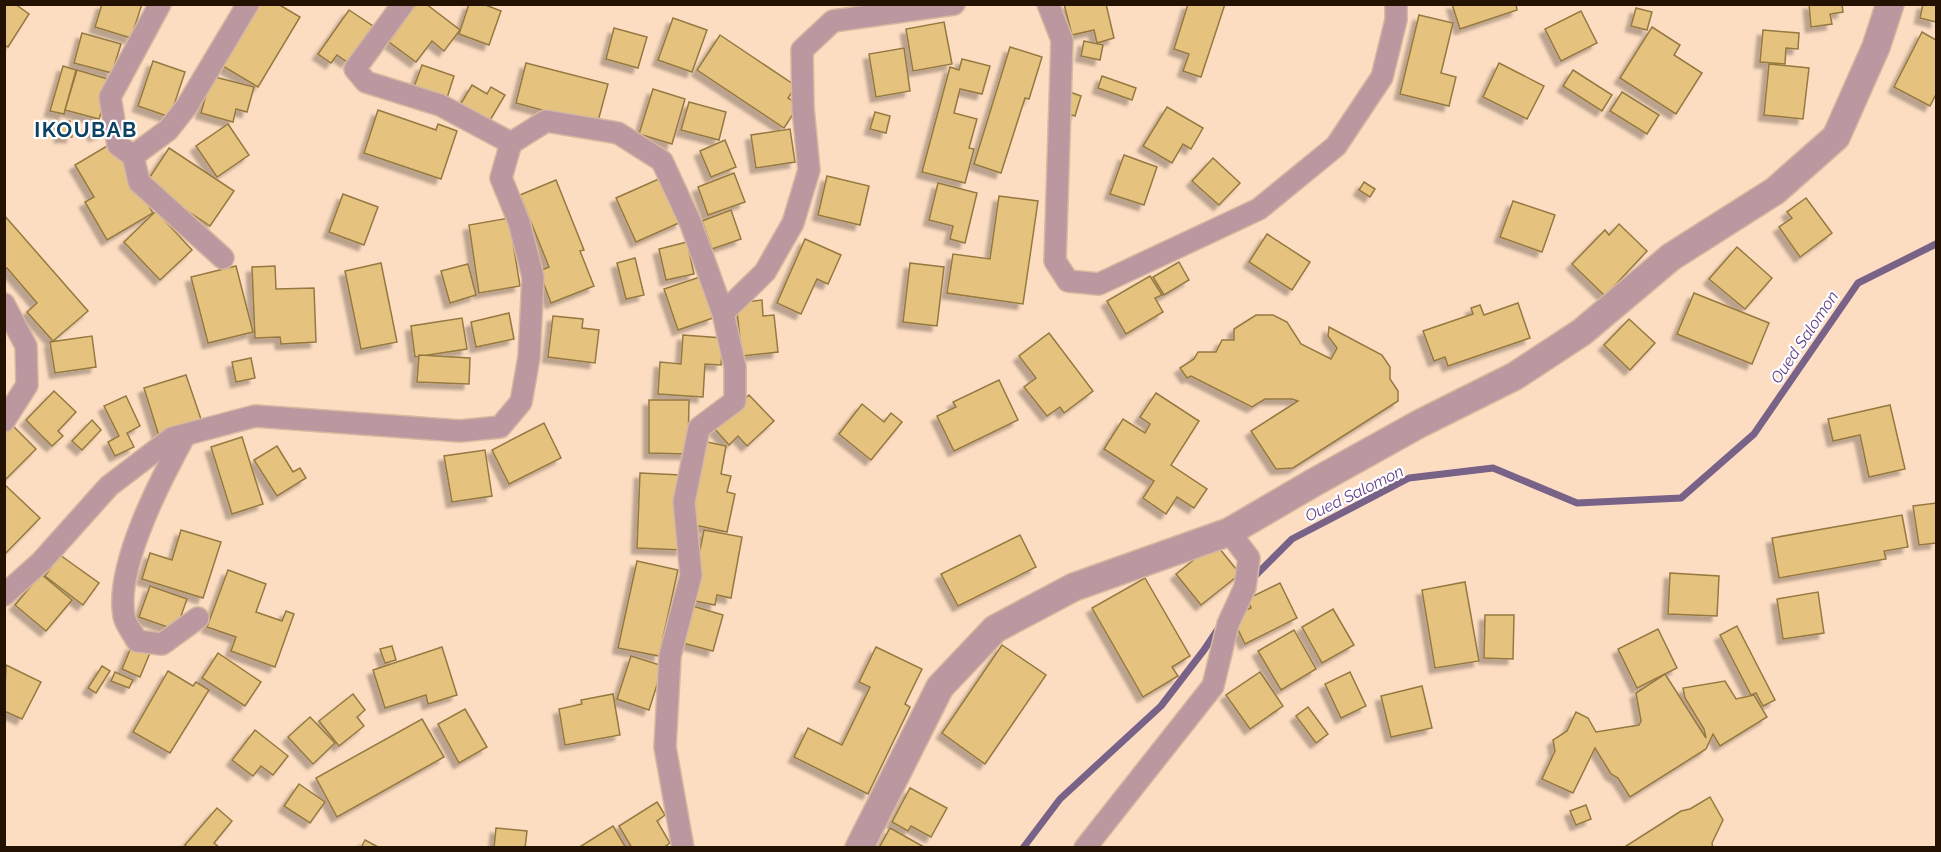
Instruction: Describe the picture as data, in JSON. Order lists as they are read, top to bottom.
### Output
{
  "districts": ["IKOUBAB"],
  "water": ["Oued Salomon"]
}
